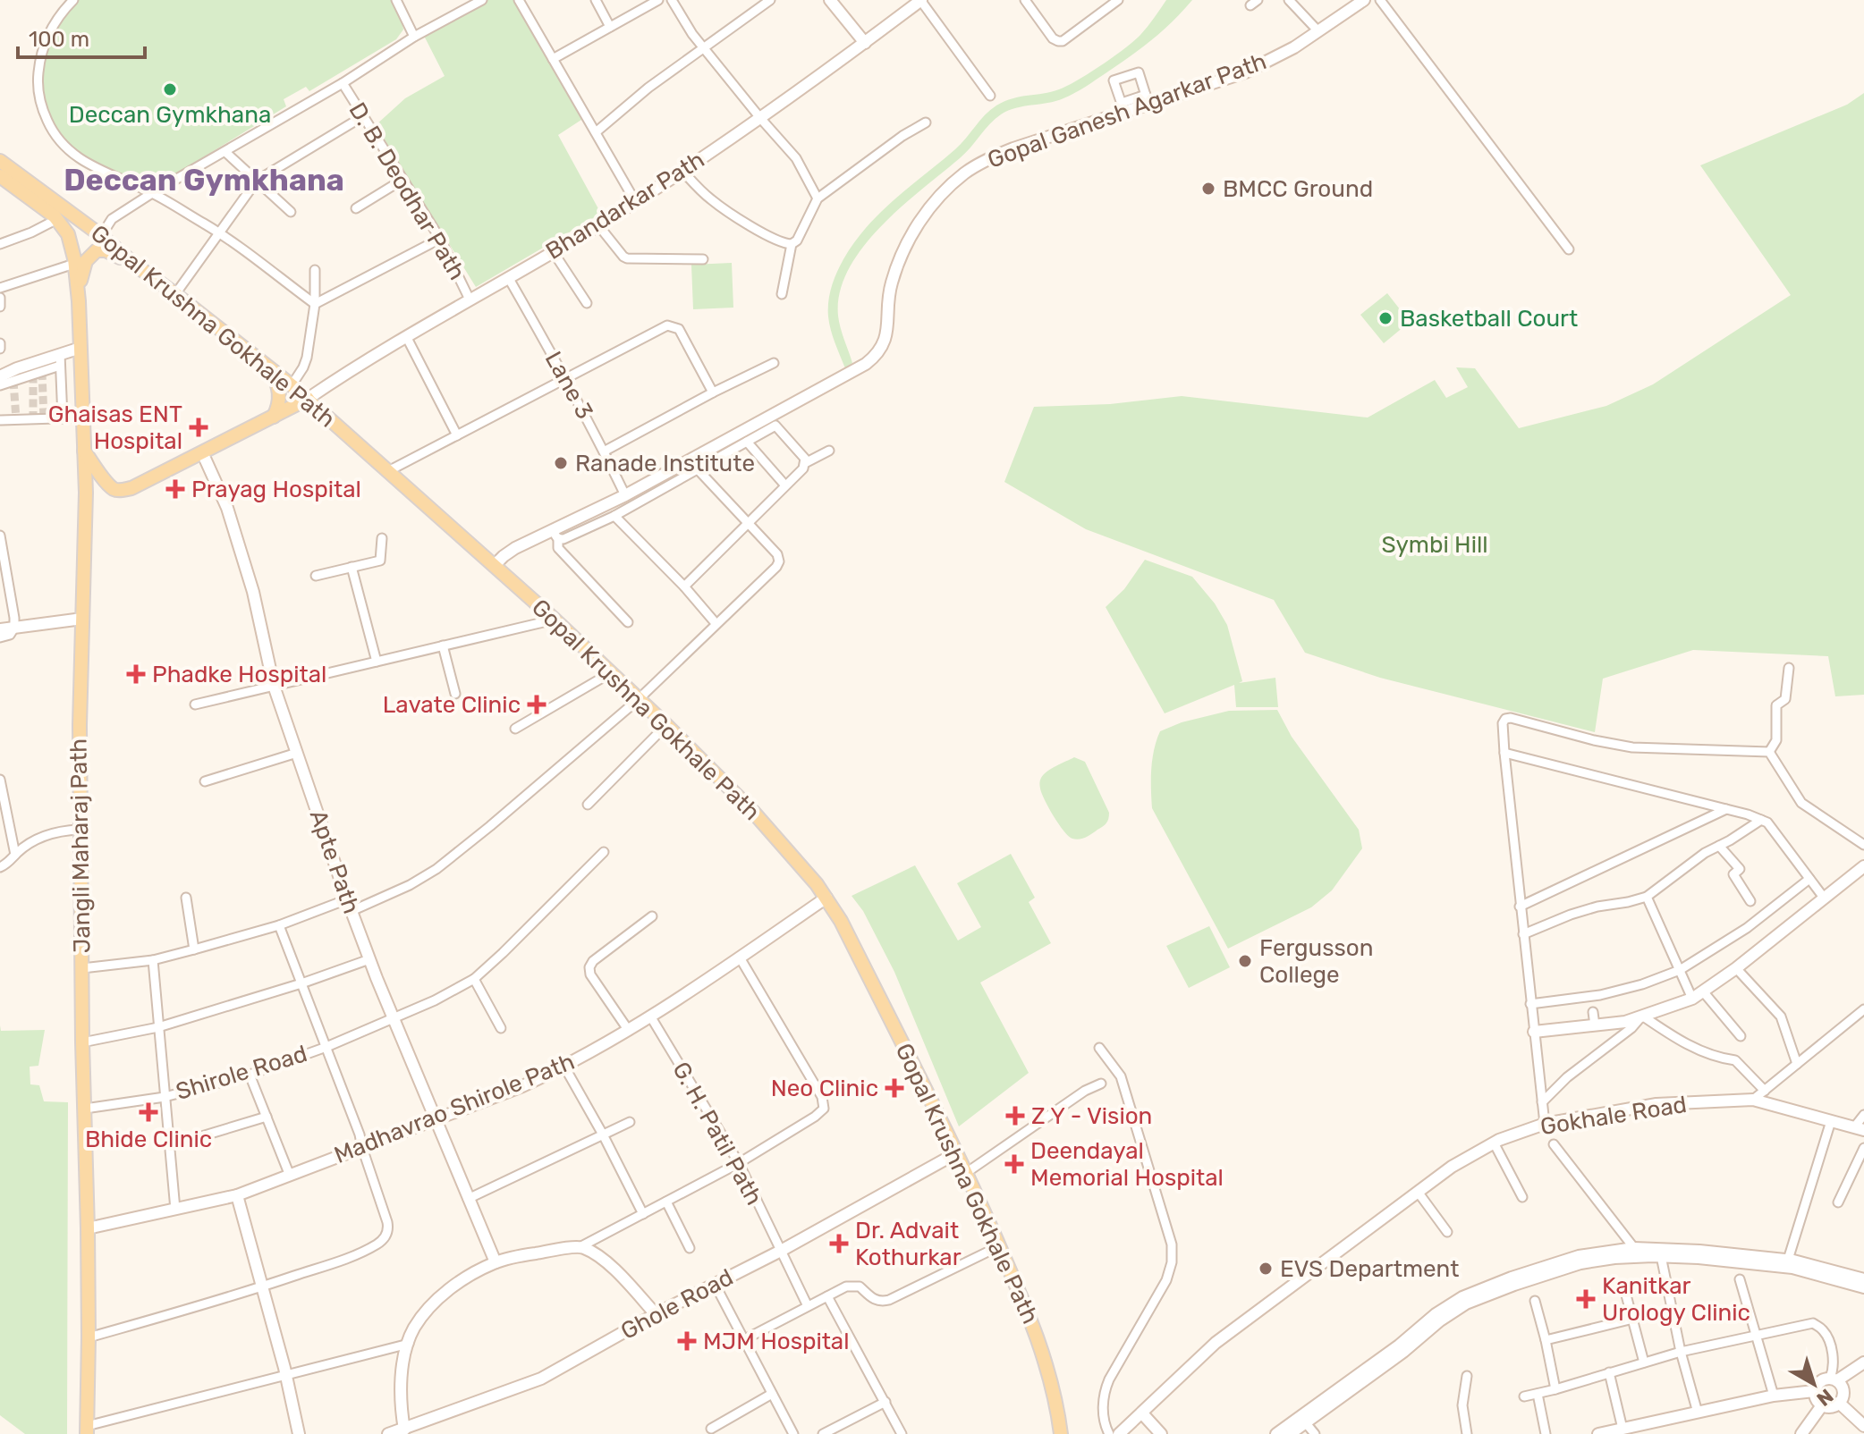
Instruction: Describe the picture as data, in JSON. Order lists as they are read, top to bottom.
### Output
{
  "streets": {
    "main road": ["Gopal Krushna Gokhale Path", "Jangli Maharaj Path"],
    "street": [
      "Gopal Ganesh Agarkar Path",
      "D. B. Deodhar Path",
      "Bhandarkar Path",
      "Lane 3",
      "Apte Path",
      "Shirole Road",
      "Madhavrao Shirole Path",
      "Gokhale Road",
      "G. H. Patil Path",
      "Ghole Road"
    ]
  },
  "crossings": [
    ["Gopal Ganesh Agarkar Path", "Gopal Krushna Gokhale Path"],
    ["Gopal Ganesh Agarkar Path", "Lane 3"],
    ["D. B. Deodhar Path", "Bhandarkar Path"],
    ["Bhandarkar Path", "Gopal Krushna Gokhale Path"],
    ["Bhandarkar Path", "Lane 3"],
    ["Gopal Krushna Gokhale Path", "Jangli Maharaj Path"],
    ["Gopal Krushna Gokhale Path", "Madhavrao Shirole Path"],
    ["Gopal Krushna Gokhale Path", "Ghole Road"],
    ["Jangli Maharaj Path", "Shirole Road"],
    ["Jangli Maharaj Path", "Madhavrao Shirole Path"],
    ["Apte Path", "Shirole Road"],
    ["Apte Path", "Madhavrao Shirole Path"],
    ["Madhavrao Shirole Path", "G. H. Patil Path"],
    ["G. H. Patil Path", "Ghole Road"]
  ],
  "districts": ["Deccan Gymkhana"],
  "parks": ["Symbi Hill"],
  "places": {
    "other": [
      "Deccan Gymkhana",
      "BMCC Ground",
      "Basketball Court",
      "Ranade Institute",
      "Fergusson College",
      "EVS Department"
    ],
    "health": [
      "Ghaisas ENT Hospital",
      "Prayag Hospital",
      "Phadke Hospital",
      "Lavate Clinic",
      "Neo Clinic",
      "Bhide Clinic",
      "Z Y - Vision",
      "Deendayal Memorial Hospital",
      "Dr. Advait Kothurkar",
      "Kanitkar Urology Clinic",
      "MJM Hospital"
    ]
  },
  "scale_bar": "100 m",
  "north": "bottom right"
}
